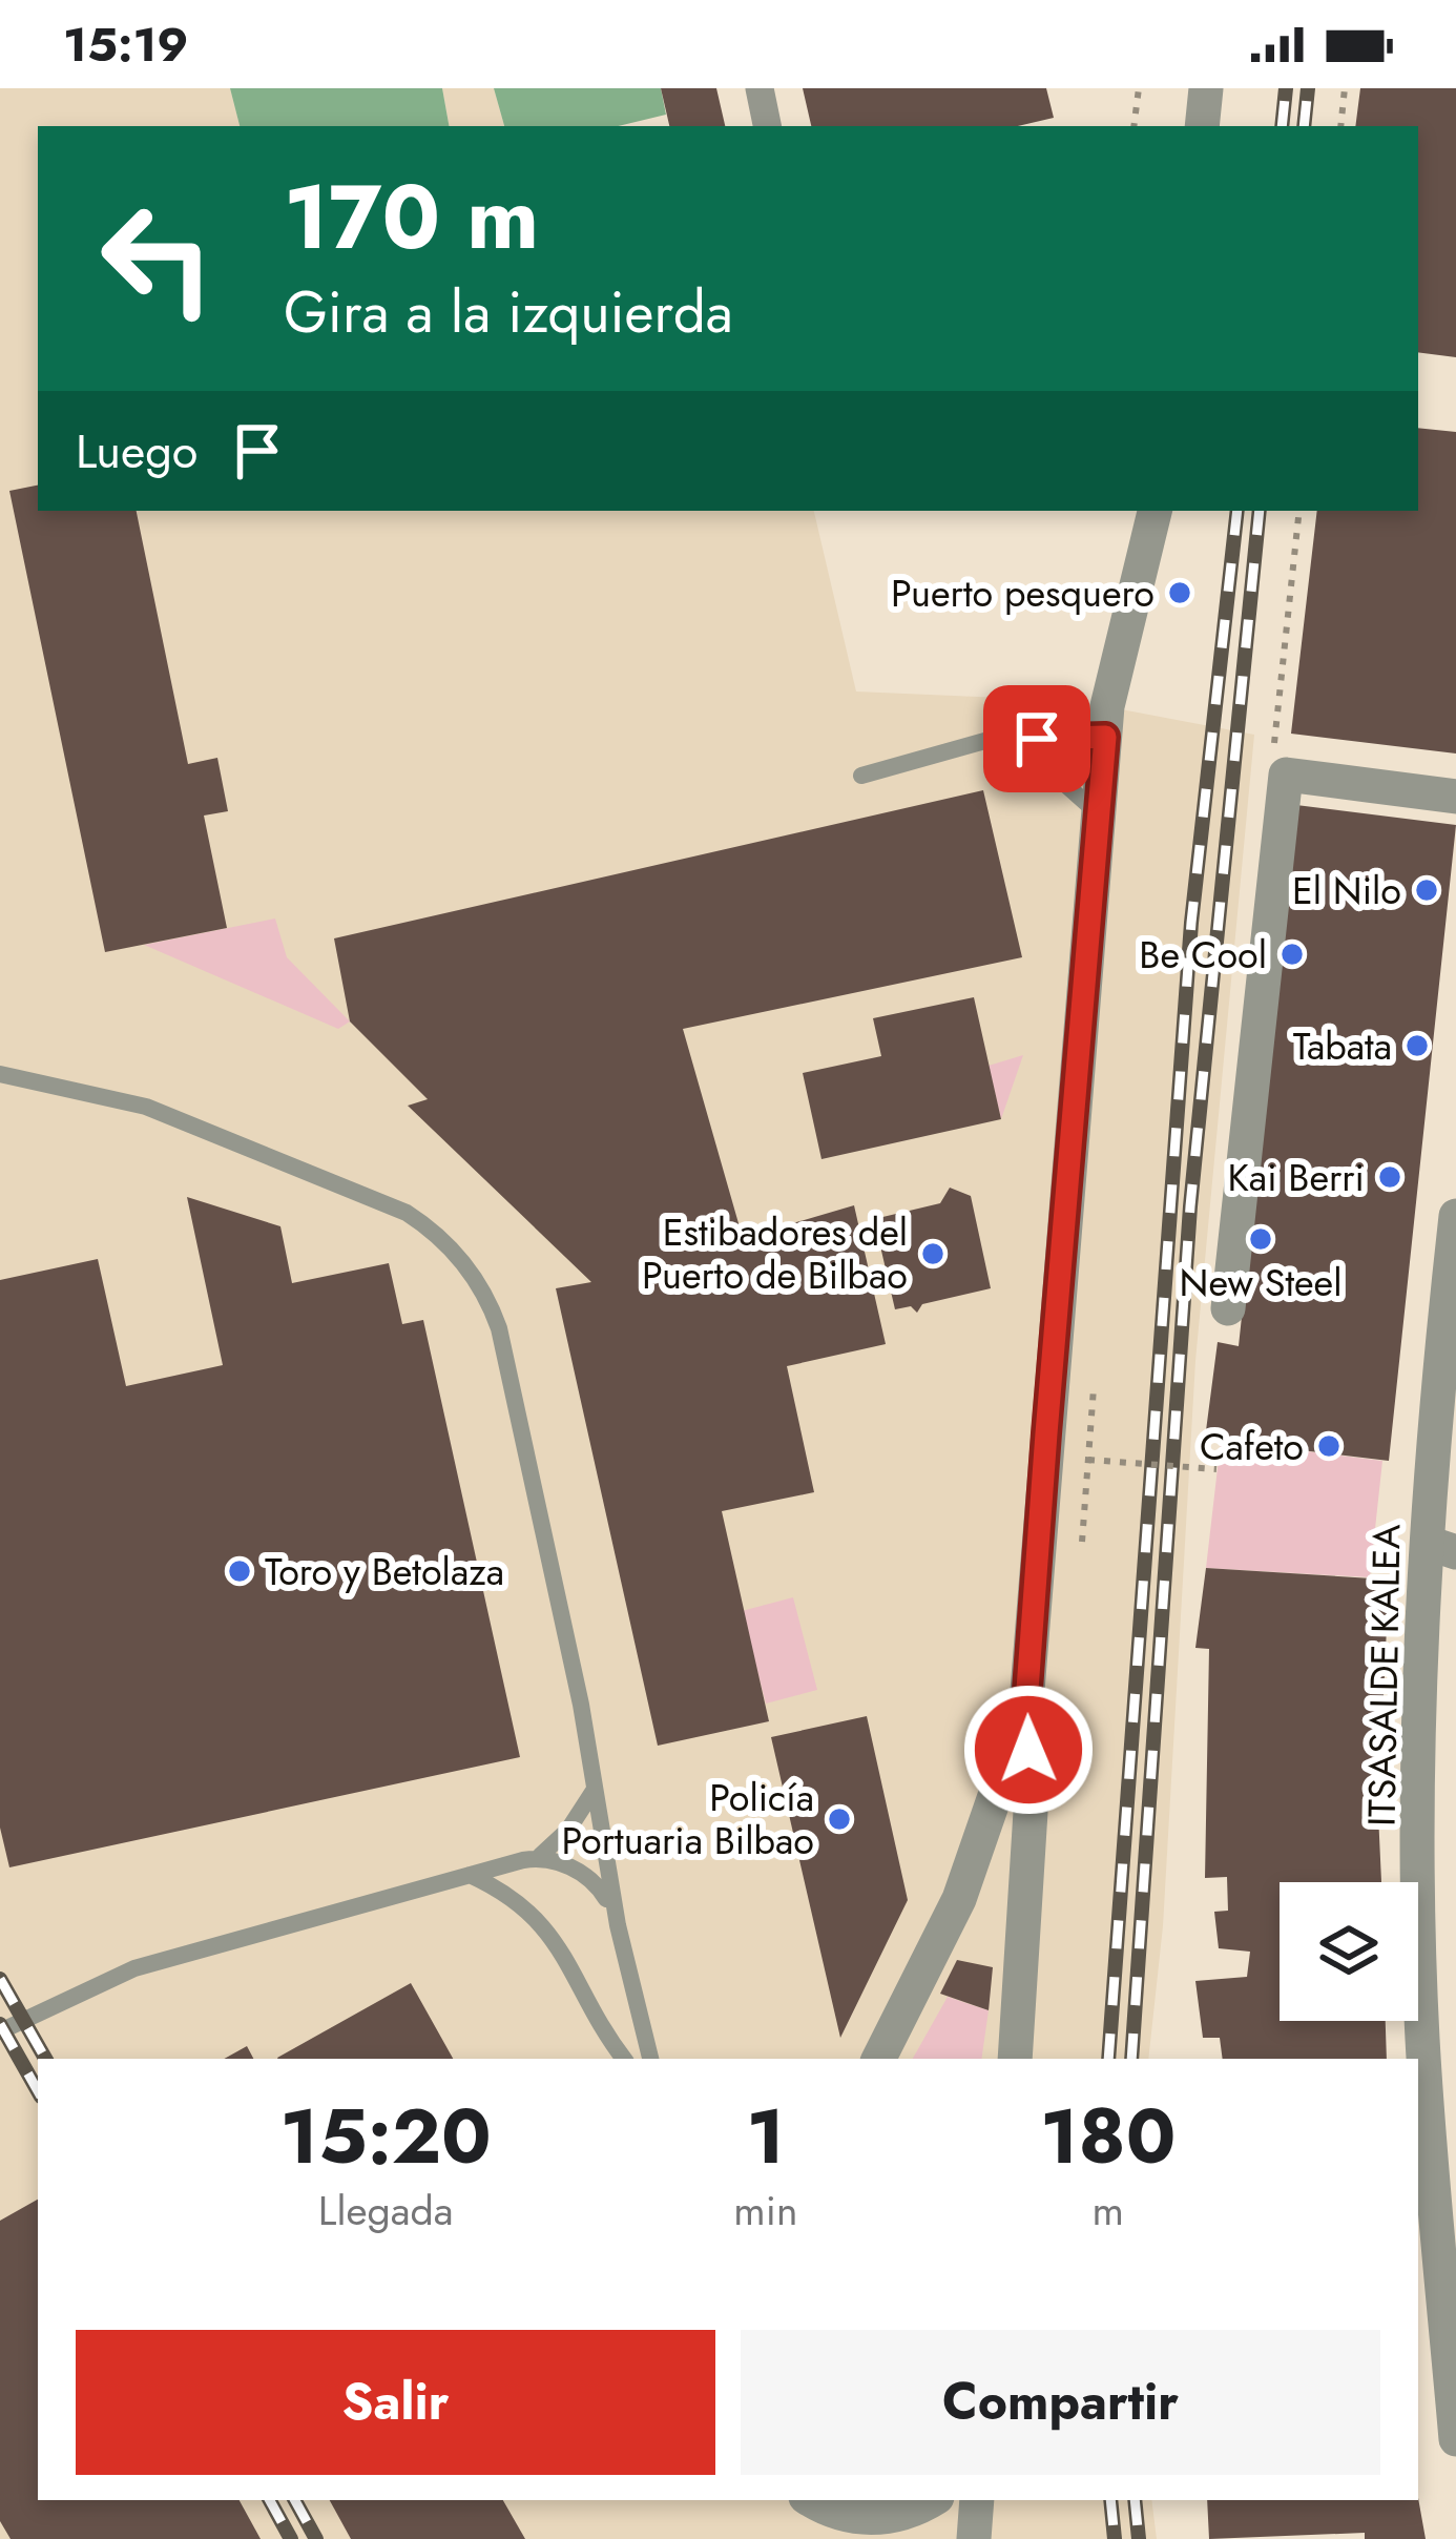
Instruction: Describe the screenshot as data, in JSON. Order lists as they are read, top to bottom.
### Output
{
  "streets": {
    "street": ["ITSASALDE KALEA"]
  },
  "places": [
    "Puerto pesquero",
    "El Nilo",
    "Be Cool",
    "Tabata",
    "Kai Berri",
    "New Steel",
    "Estibadores del Puerto de Bilbao",
    "Cafeto",
    "Toro y Betolaza",
    "Policía Portuaria Bilbao"
  ],
  "page": {
    "status": "15:19",
    "turn": ["170 m", "Gira a la izquierda"],
    "then": "Luego",
    "eta": [
      "15:20",
      "Llegada",
      "1",
      "min",
      "180",
      "m"
    ],
    "buttons": ["Salir", "Compartir"]
  }
}
